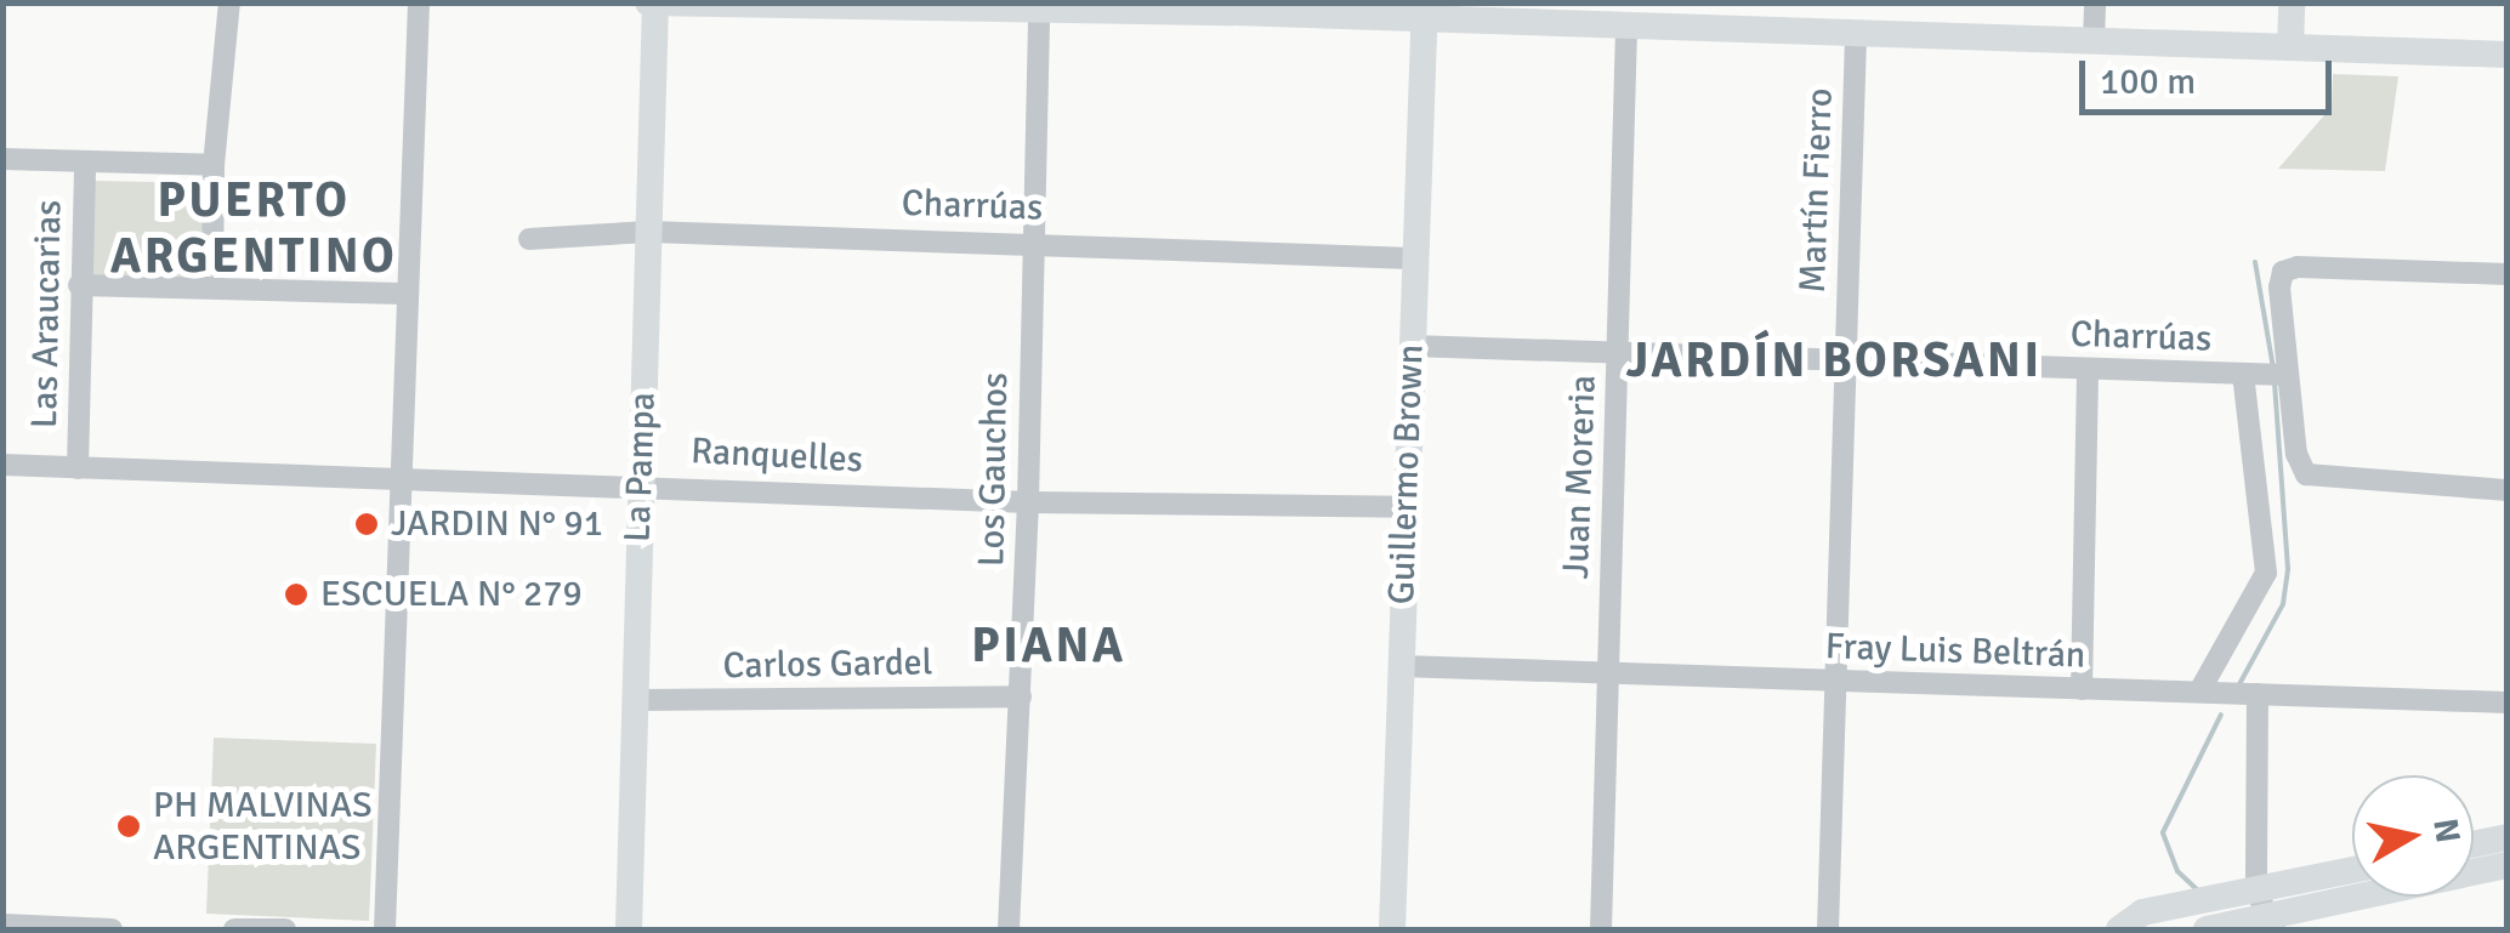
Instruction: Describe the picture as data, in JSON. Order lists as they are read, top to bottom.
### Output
{
  "streets": {
    "street": [
      "Martín Fierro",
      "Charrúas",
      "Las Araucarias",
      "Ranquelles",
      "La Pampa",
      "Los Gauchos",
      "Guillermo Brown",
      "Juan Moreria",
      "Fray Luis Beltrán",
      "Carlos Gardel"
    ]
  },
  "crossings": [
    ["Martín Fierro", "Charrúas"],
    ["Martín Fierro", "Fray Luis Beltrán"],
    ["Charrúas", "La Pampa"],
    ["Charrúas", "Los Gauchos"],
    ["Charrúas", "Guillermo Brown"],
    ["Charrúas", "Juan Moreria"],
    ["Las Araucarias", "Ranquelles"],
    ["Ranquelles", "La Pampa"],
    ["Ranquelles", "Los Gauchos"],
    ["Ranquelles", "Guillermo Brown"],
    ["La Pampa", "Carlos Gardel"],
    ["Los Gauchos", "Carlos Gardel"],
    ["Guillermo Brown", "Fray Luis Beltrán"],
    ["Juan Moreria", "Fray Luis Beltrán"]
  ],
  "districts": ["PUERTO ARGENTINO", "JARDÍN BORSANI", "PIANA"],
  "places": ["JARDIN N° 91", "ESCUELA N° 279", "PH MALVINAS ARGENTINAS"],
  "scale_bar": "100 m",
  "north": "right"
}
